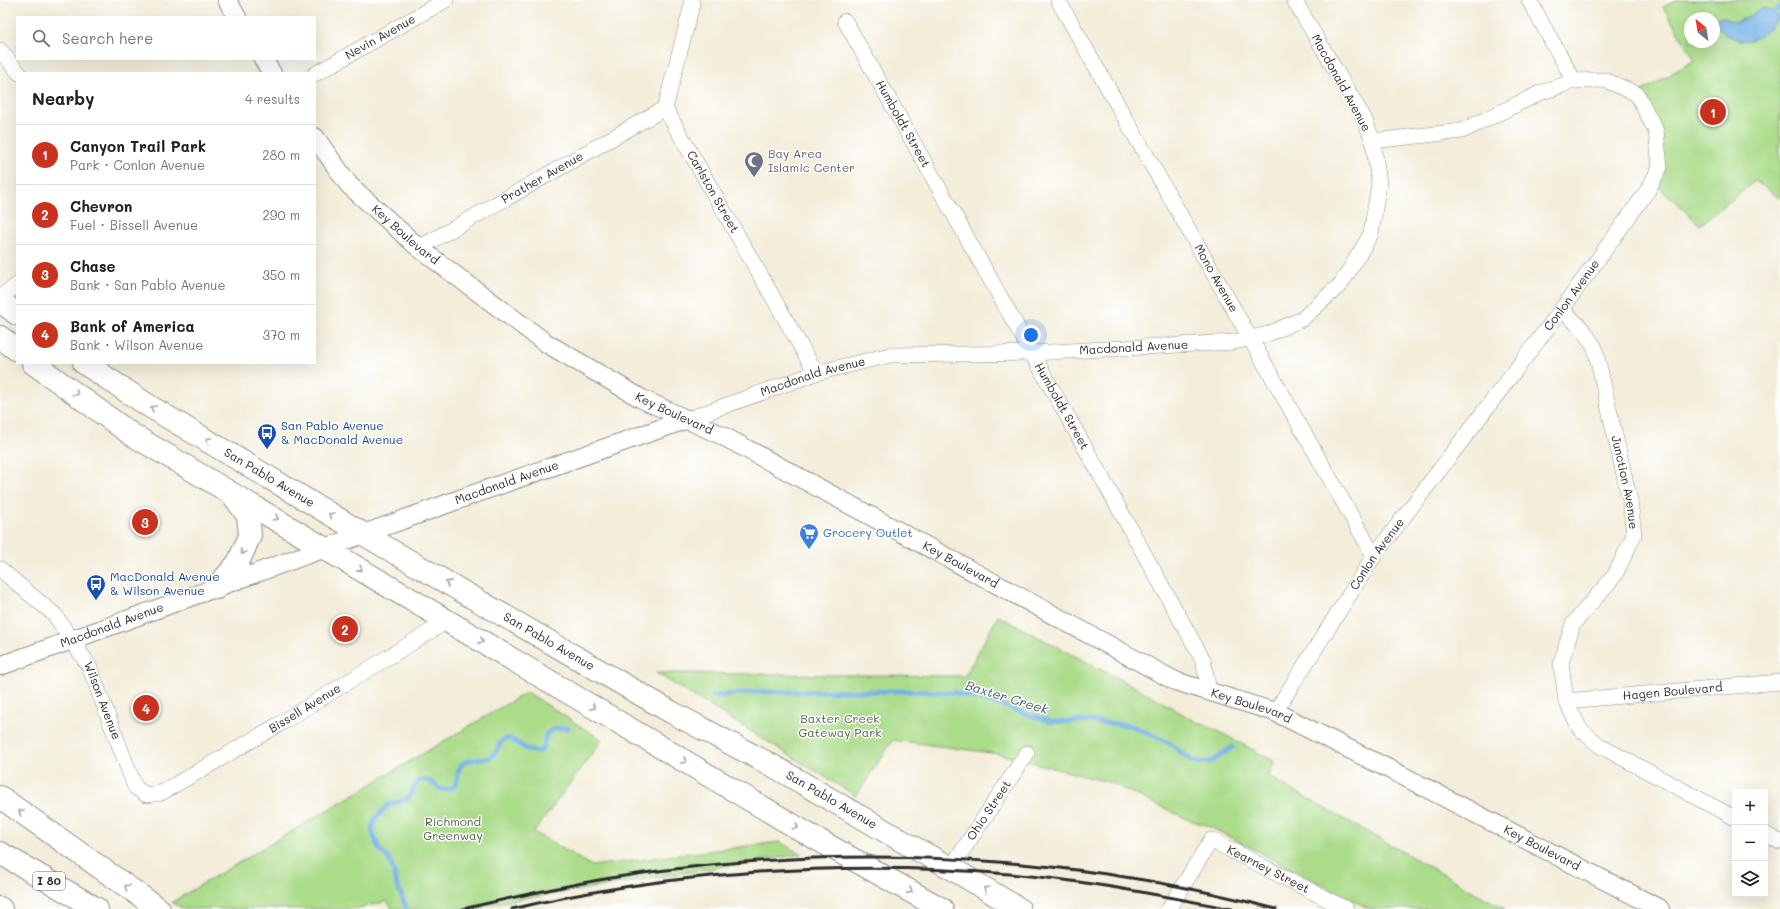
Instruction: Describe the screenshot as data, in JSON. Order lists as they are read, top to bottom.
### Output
{
  "streets": {
    "main road": ["San Pablo Avenue", "I 80"],
    "street": [
      "Nevin Avenue",
      "Macdonald Avenue",
      "Humboldt Street",
      "Prather Avenue",
      "Carlston Street",
      "Key Boulevard",
      "Mono Avenue",
      "Conlon Avenue",
      "Junction Avenue",
      "Hagen Boulevard",
      "Wilson Avenue",
      "Bissell Avenue",
      "Ohio Street",
      "Kearney Street"
    ]
  },
  "crossings": [
    ["Macdonald Avenue", "Humboldt Street"],
    ["Macdonald Avenue", "Carlston Street"],
    ["Macdonald Avenue", "Key Boulevard"],
    ["Macdonald Avenue", "Mono Avenue"],
    ["Macdonald Avenue", "Conlon Avenue"],
    ["Macdonald Avenue", "San Pablo Avenue"],
    ["Macdonald Avenue", "Wilson Avenue"],
    ["Humboldt Street", "Key Boulevard"],
    ["Prather Avenue", "Carlston Street"],
    ["Prather Avenue", "Key Boulevard"],
    ["Key Boulevard", "Conlon Avenue"],
    ["Mono Avenue", "Conlon Avenue"],
    ["Conlon Avenue", "Junction Avenue"],
    ["San Pablo Avenue", "Ohio Street"],
    ["Junction Avenue", "Hagen Boulevard"],
    ["Wilson Avenue", "Bissell Avenue"]
  ],
  "water": ["Baxter Creek"],
  "parks": ["Baxter Creek Gateway Park", "Richmond Greenway"],
  "places": {
    "mosque": ["Bay Area Islamic Center"],
    "bus stop": ["San Pablo Avenue & MacDonald Avenue", "MacDonald Avenue & Wilson Avenue"],
    "supermarket": ["Grocery Outlet"]
  },
  "north": "top left",
  "page": {
    "search": "Search here",
    "heading": ["Nearby", "4 results"],
    "pins": [
      "1",
      "3",
      "2",
      "4"
    ],
    "list": [
      {
        "mark": "1",
        "name": "Canyon Trail Park",
        "note": "Park · Conlon Avenue",
        "value": "280 m"
      },
      {
        "mark": "2",
        "name": "Chevron",
        "note": "Fuel · Bissell Avenue",
        "value": "290 m"
      },
      {
        "mark": "3",
        "name": "Chase",
        "note": "Bank · San Pablo Avenue",
        "value": "350 m"
      },
      {
        "mark": "4",
        "name": "Bank of America",
        "note": "Bank · Wilson Avenue",
        "value": "370 m"
      }
    ],
    "map_buttons": ["+", "−"]
  }
}
